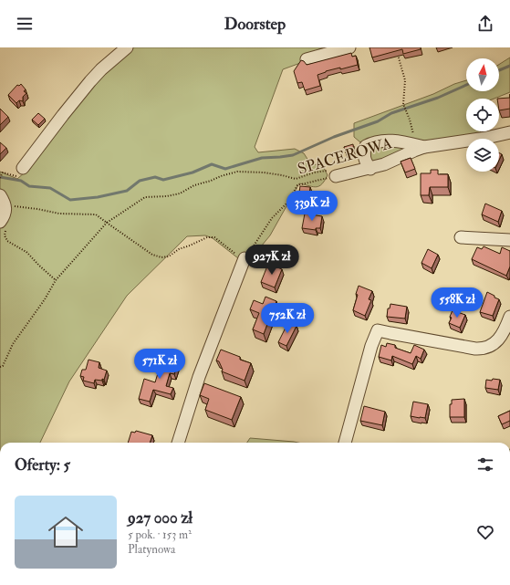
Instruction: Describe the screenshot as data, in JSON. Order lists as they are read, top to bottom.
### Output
{
  "streets": {
    "street": ["SPACEROWA"]
  },
  "north": "top",
  "page": {
    "header": "Doorstep",
    "price": [
      "339K zł",
      "927K zł",
      "558K zł",
      "752K zł",
      "571K zł"
    ],
    "heading": "Oferty: 5",
    "list": [
      {
        "name": "927 000 zł",
        "note": "5 pok. · 153 m² · Platynowa"
      }
    ]
  }
}
